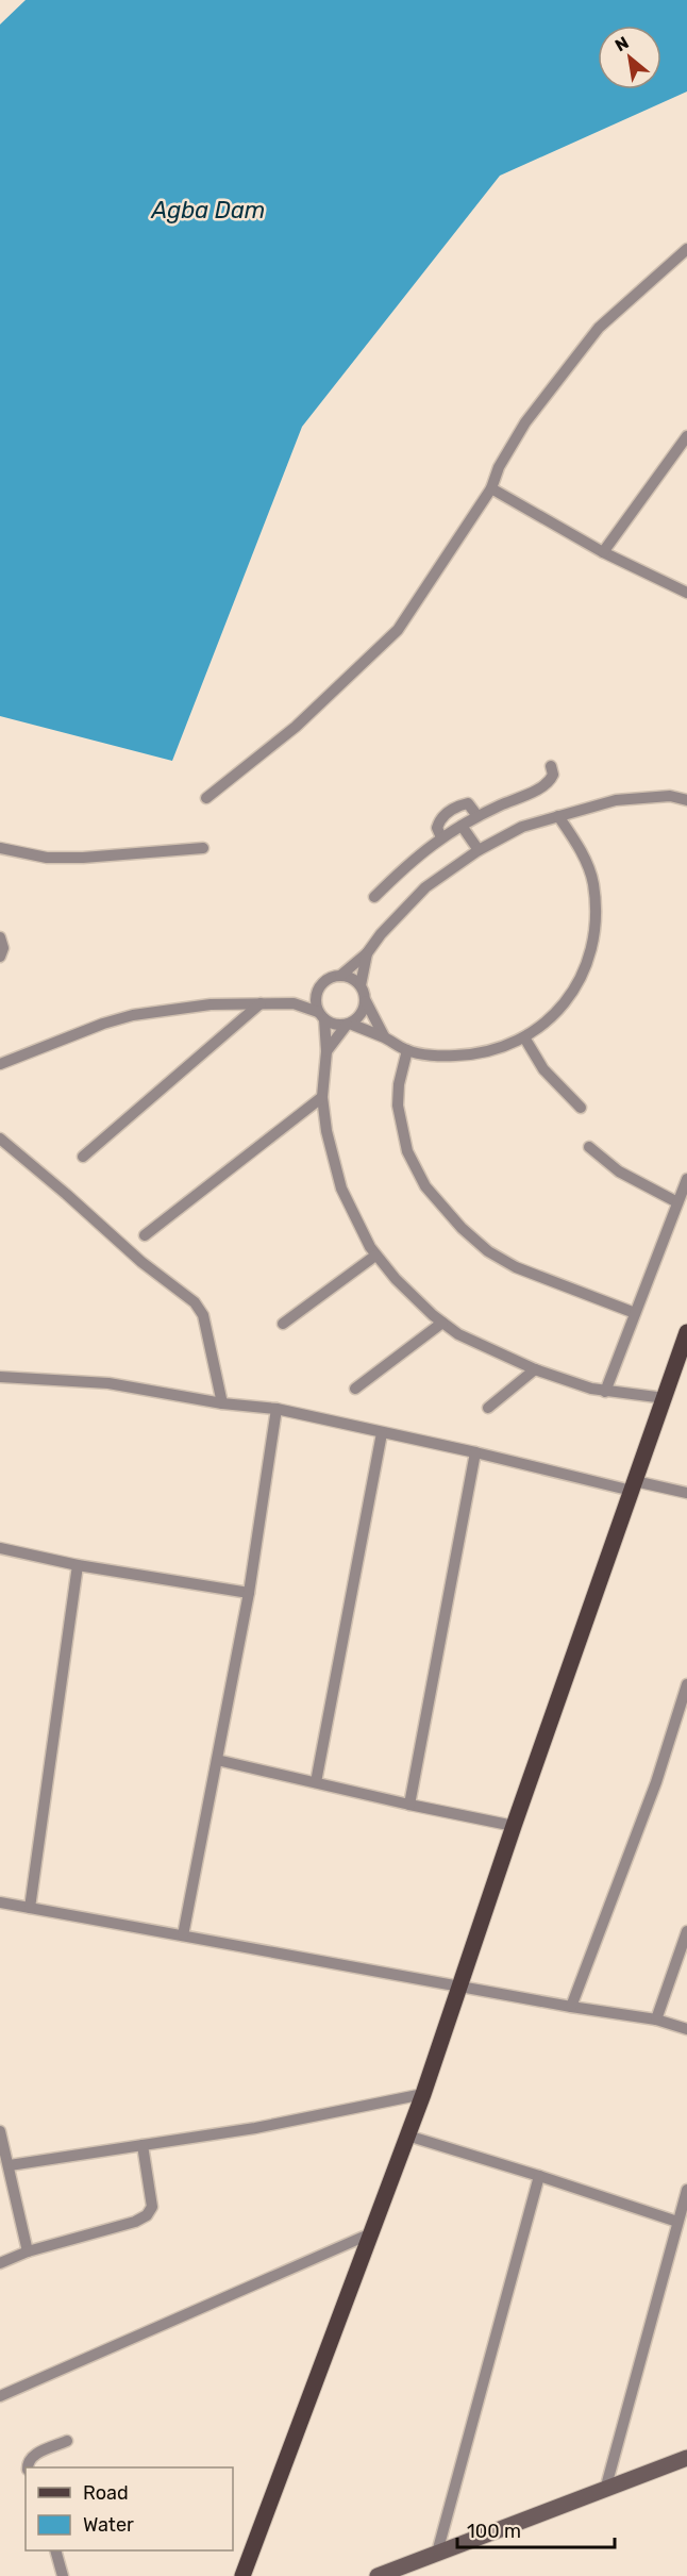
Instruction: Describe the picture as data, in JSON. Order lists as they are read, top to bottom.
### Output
{
  "water": ["Agba Dam"],
  "legend": ["Road", "Water"],
  "scale_bar": "100 m",
  "north": "top left"
}
